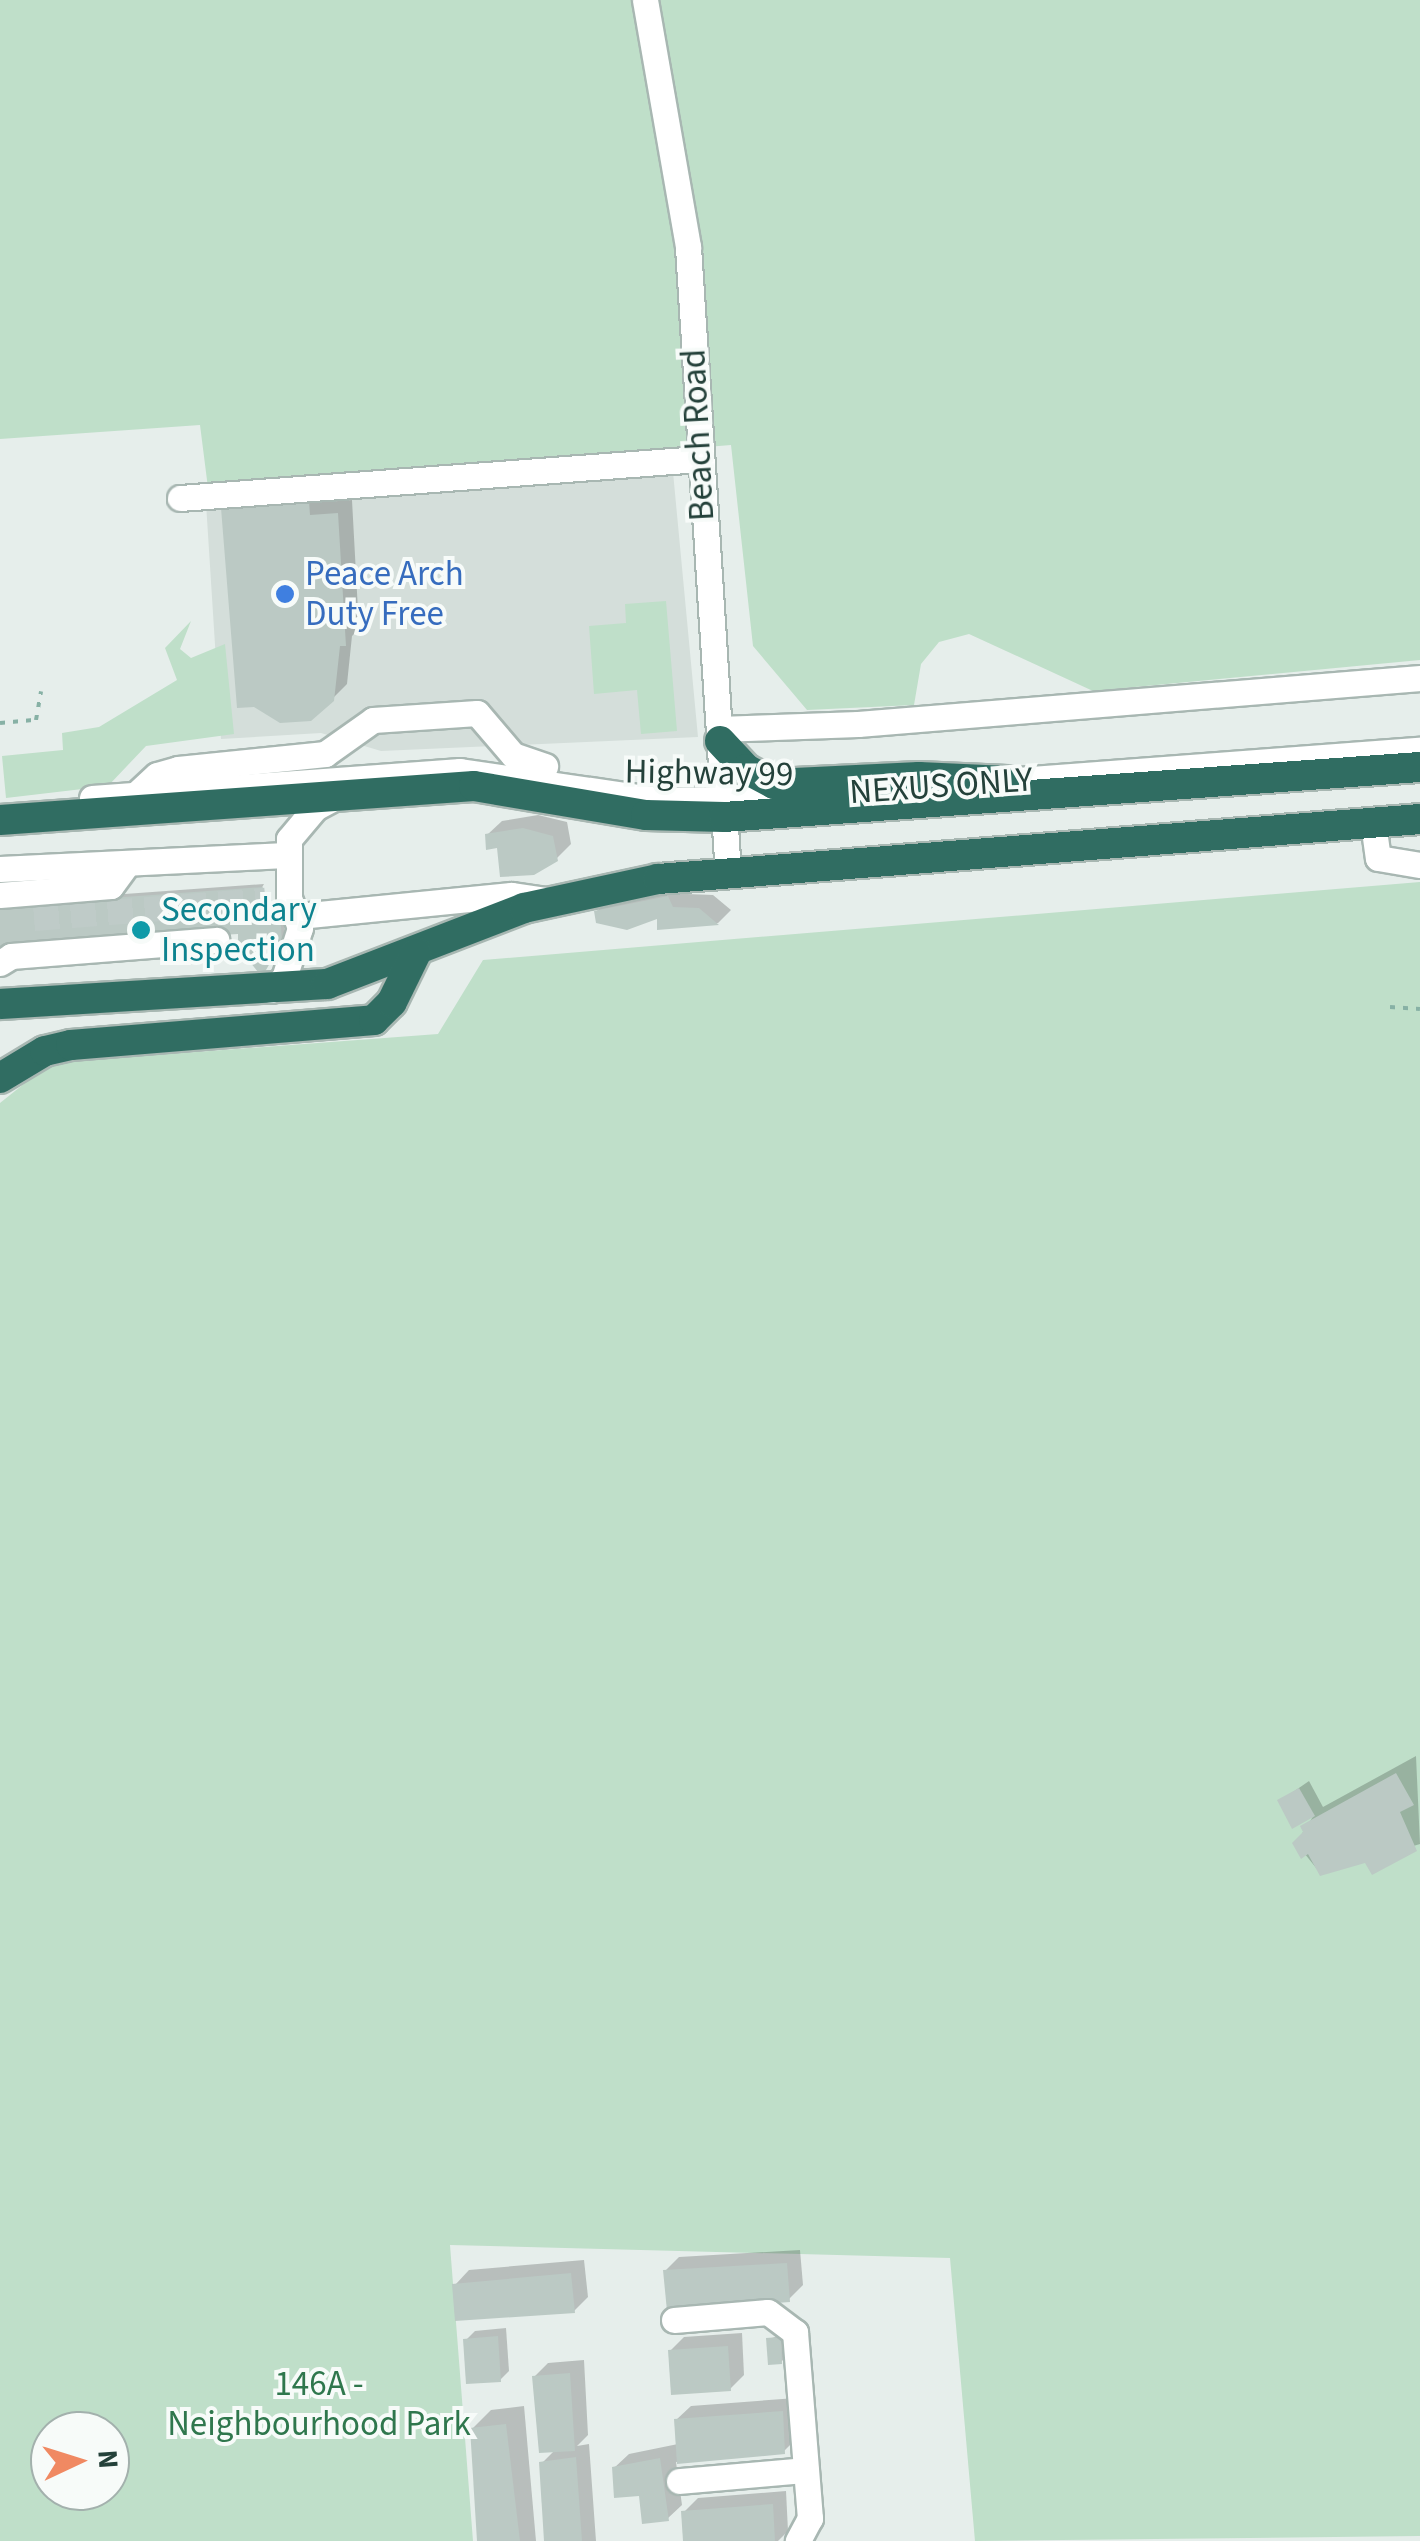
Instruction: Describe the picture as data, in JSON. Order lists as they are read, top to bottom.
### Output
{
  "streets": {
    "highway": ["Highway 99"],
    "street": ["Beach Road", "NEXUS ONLY"]
  },
  "crossings": [
    ["Beach Road", "Highway 99"],
    ["Beach Road", "NEXUS ONLY"],
    ["Highway 99", "NEXUS ONLY"]
  ],
  "parks": ["146A - Neighbourhood Park"],
  "places": ["Peace Arch Duty Free", "Secondary Inspection"],
  "north": "right"
}
